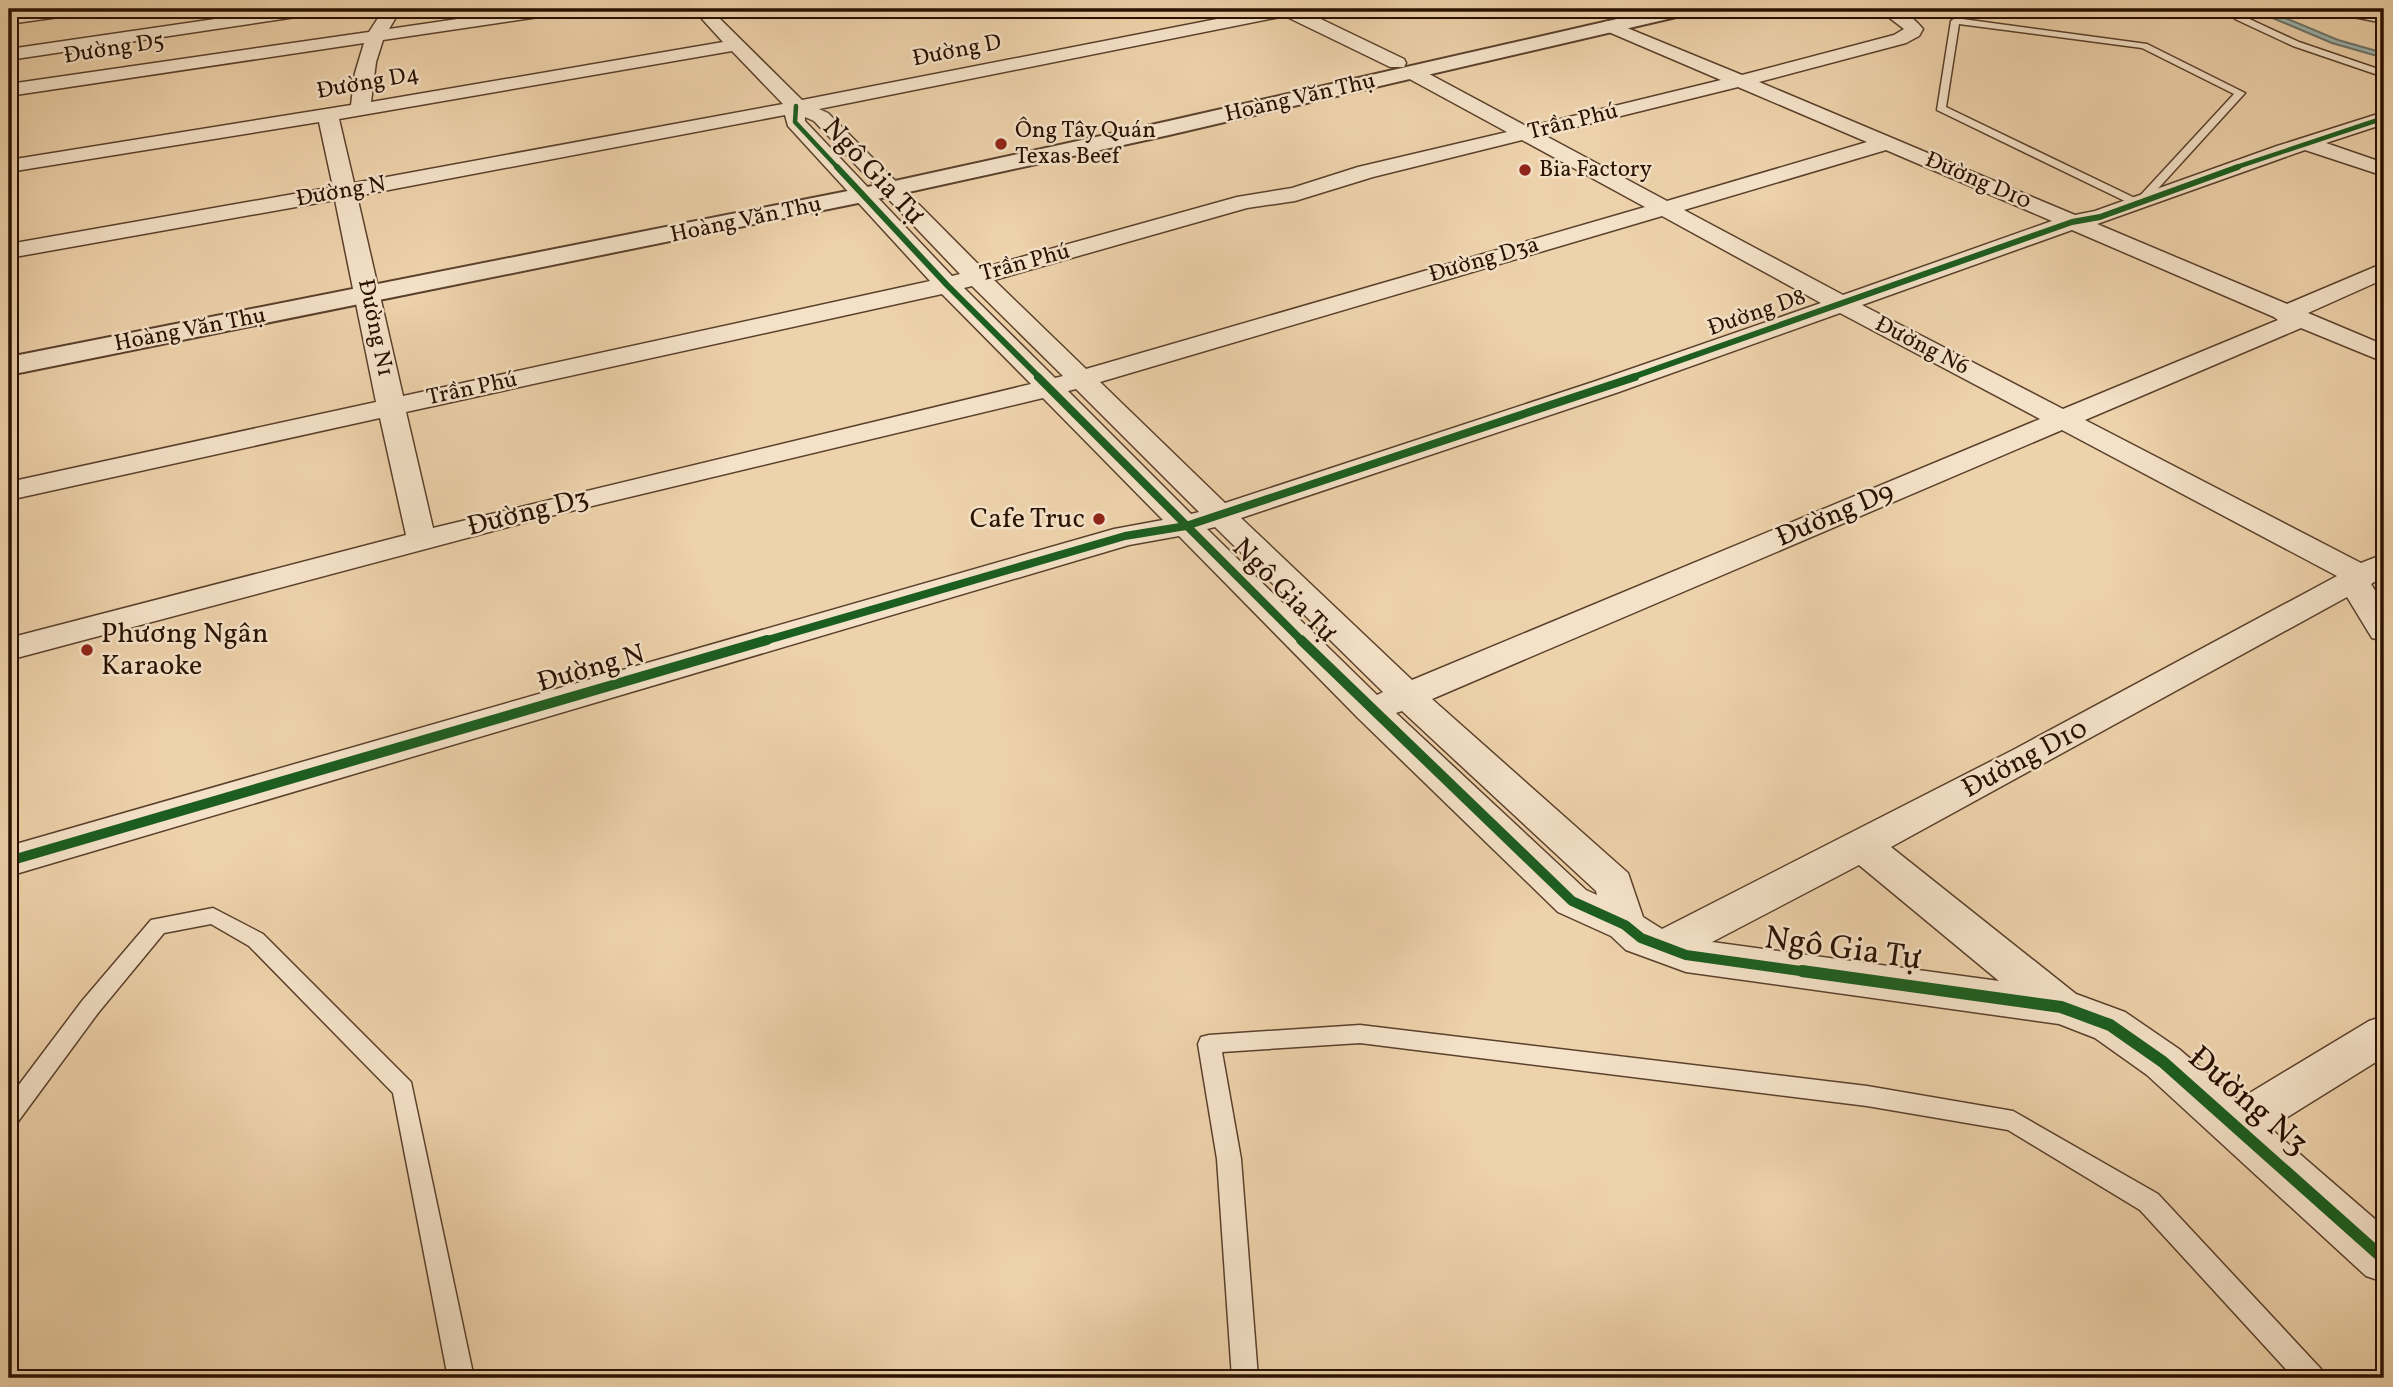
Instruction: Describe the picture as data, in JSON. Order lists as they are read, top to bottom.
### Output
{
  "streets": {
    "street": [
      "Đường D5",
      "Đường D",
      "Đường D4",
      "Hoàng Văn Thụ",
      "Trần Phú",
      "Ngô Gia Tự",
      "Đường D10",
      "Đường N",
      "Đường D3a",
      "Đường D8",
      "Đường N1",
      "Đường N6",
      "Đường D3",
      "Đường D9",
      "Đường N3"
    ]
  },
  "crossings": [
    ["Đường D", "Ngô Gia Tự"],
    ["Đường D", "Đường N"],
    ["Đường D", "Đường N6"],
    ["Đường D4", "Ngô Gia Tự"],
    ["Đường D4", "Đường N1"],
    ["Hoàng Văn Thụ", "Ngô Gia Tự"],
    ["Hoàng Văn Thụ", "Đường D10"],
    ["Hoàng Văn Thụ", "Đường N1"],
    ["Hoàng Văn Thụ", "Đường N6"],
    ["Trần Phú", "Ngô Gia Tự"],
    ["Trần Phú", "Đường D10"],
    ["Trần Phú", "Đường N1"],
    ["Trần Phú", "Đường N6"],
    ["Ngô Gia Tự", "Đường D10"],
    ["Ngô Gia Tự", "Đường N"],
    ["Ngô Gia Tự", "Đường D3a"],
    ["Ngô Gia Tự", "Đường D8"],
    ["Ngô Gia Tự", "Đường D3"],
    ["Ngô Gia Tự", "Đường D9"],
    ["Ngô Gia Tự", "Đường N3"],
    ["Đường D10", "Đường D3a"],
    ["Đường D10", "Đường D8"],
    ["Đường D10", "Đường N6"],
    ["Đường D10", "Đường D9"],
    ["Đường N", "Đường D8"],
    ["Đường N", "Đường N1"],
    ["Đường D3a", "Đường N6"],
    ["Đường D3a", "Đường D3"],
    ["Đường D8", "Đường N6"],
    ["Đường N1", "Đường D3"],
    ["Đường N6", "Đường D9"]
  ],
  "places": [
    "Ông Tây Quán Texas Beef",
    "Bia Factory",
    "Cafe Truc",
    "Phương Ngân Karaoke"
  ]
}
